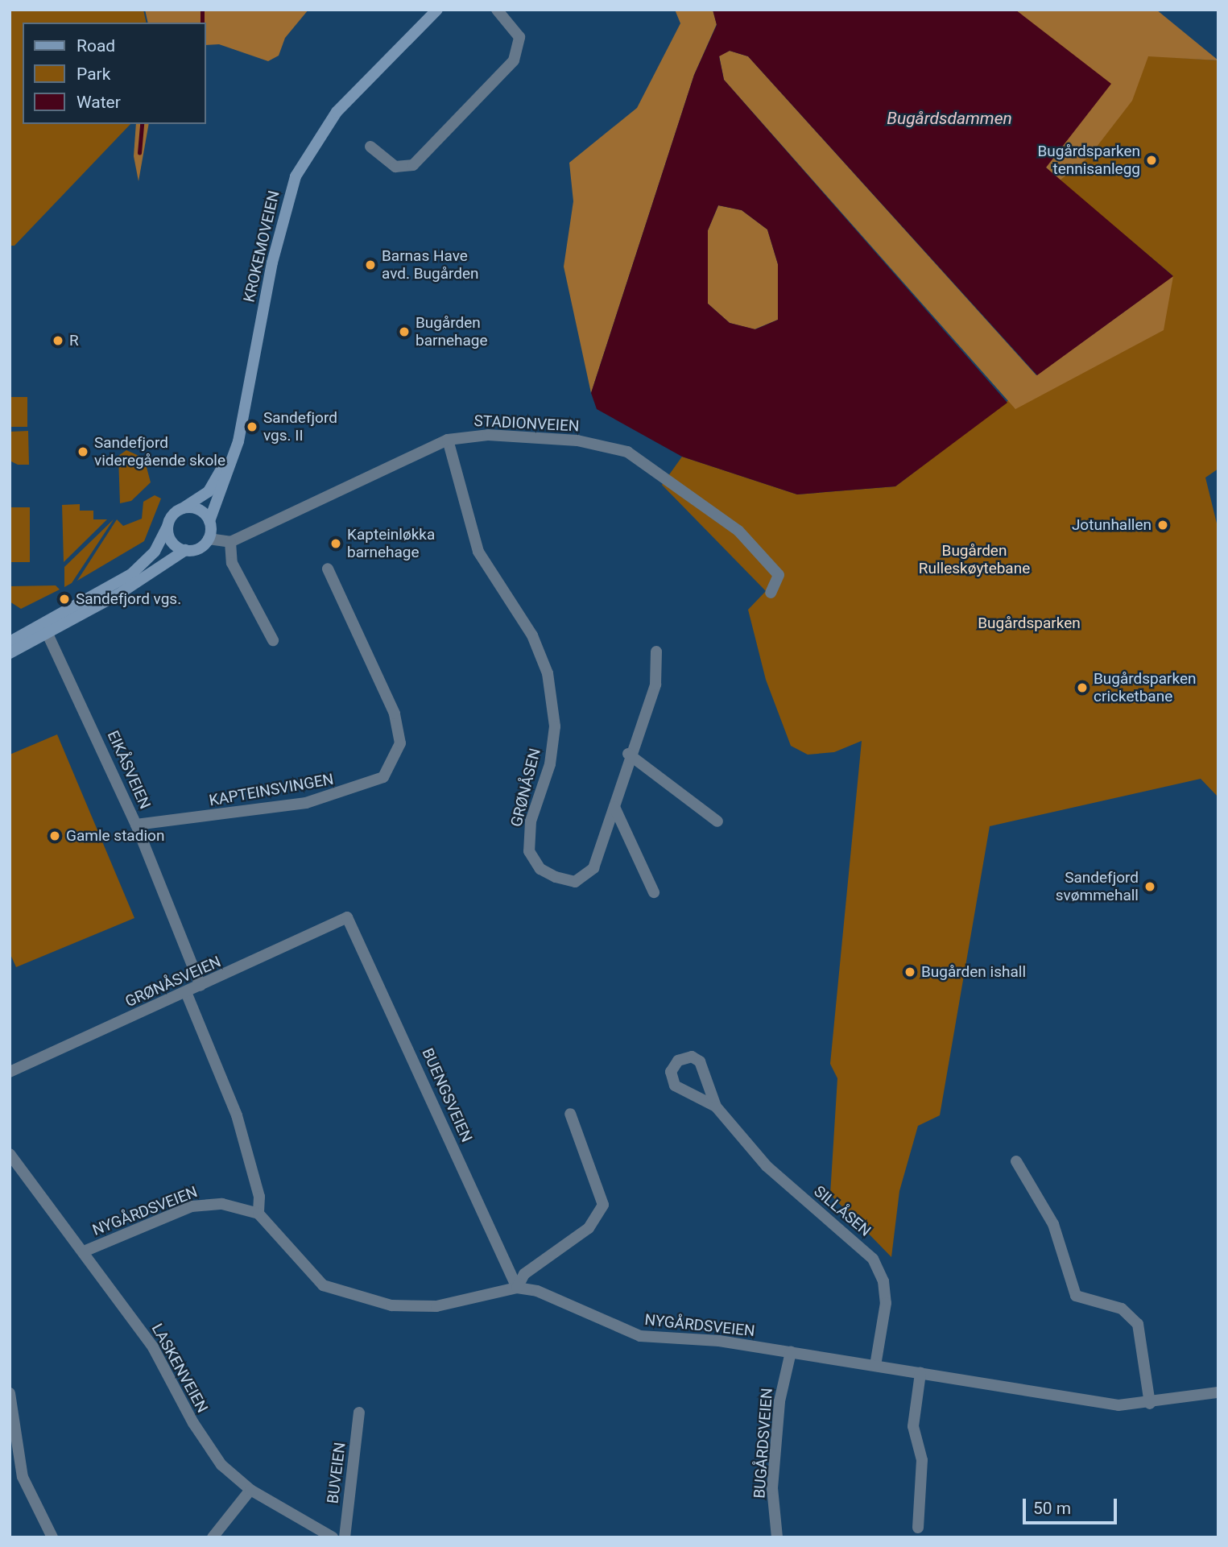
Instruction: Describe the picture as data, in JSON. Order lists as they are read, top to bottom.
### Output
{
  "streets": {
    "main road": ["KROKEMOVEIEN"],
    "street": [
      "STADIONVEIEN",
      "EIKÅSVEIEN",
      "GRØNÅSEN",
      "KAPTEINSVINGEN",
      "GRØNÅSVEIEN",
      "BUENGSVEIEN",
      "NYGÅRDSVEIEN",
      "SILLÅSEN",
      "LASKENVEIEN",
      "BUGÅRDSVEIEN",
      "BUVEIEN"
    ]
  },
  "crossings": [
    ["STADIONVEIEN", "GRØNÅSEN"],
    ["EIKÅSVEIEN", "KAPTEINSVINGEN"],
    ["EIKÅSVEIEN", "GRØNÅSVEIEN"],
    ["GRØNÅSVEIEN", "BUENGSVEIEN"],
    ["BUENGSVEIEN", "NYGÅRDSVEIEN"],
    ["NYGÅRDSVEIEN", "SILLÅSEN"],
    ["NYGÅRDSVEIEN", "LASKENVEIEN"],
    ["NYGÅRDSVEIEN", "BUGÅRDSVEIEN"]
  ],
  "water": ["Bugårdsdammen"],
  "parks": ["Bugården Rulleskøytebane", "Bugårdsparken"],
  "places": [
    "Bugårdsparken tennisanlegg",
    "Barnas Have avd. Bugården",
    "Bugården barnehage",
    "R",
    "Sandefjord vgs. II",
    "Sandefjord videregående skole",
    "Jotunhallen",
    "Kapteinløkka barnehage",
    "Sandefjord vgs.",
    "Bugårdsparken cricketbane",
    "Gamle stadion",
    "Sandefjord svømmehall",
    "Bugården ishall"
  ],
  "legend": ["Road", "Park", "Water"],
  "scale_bar": "50 m"
}
